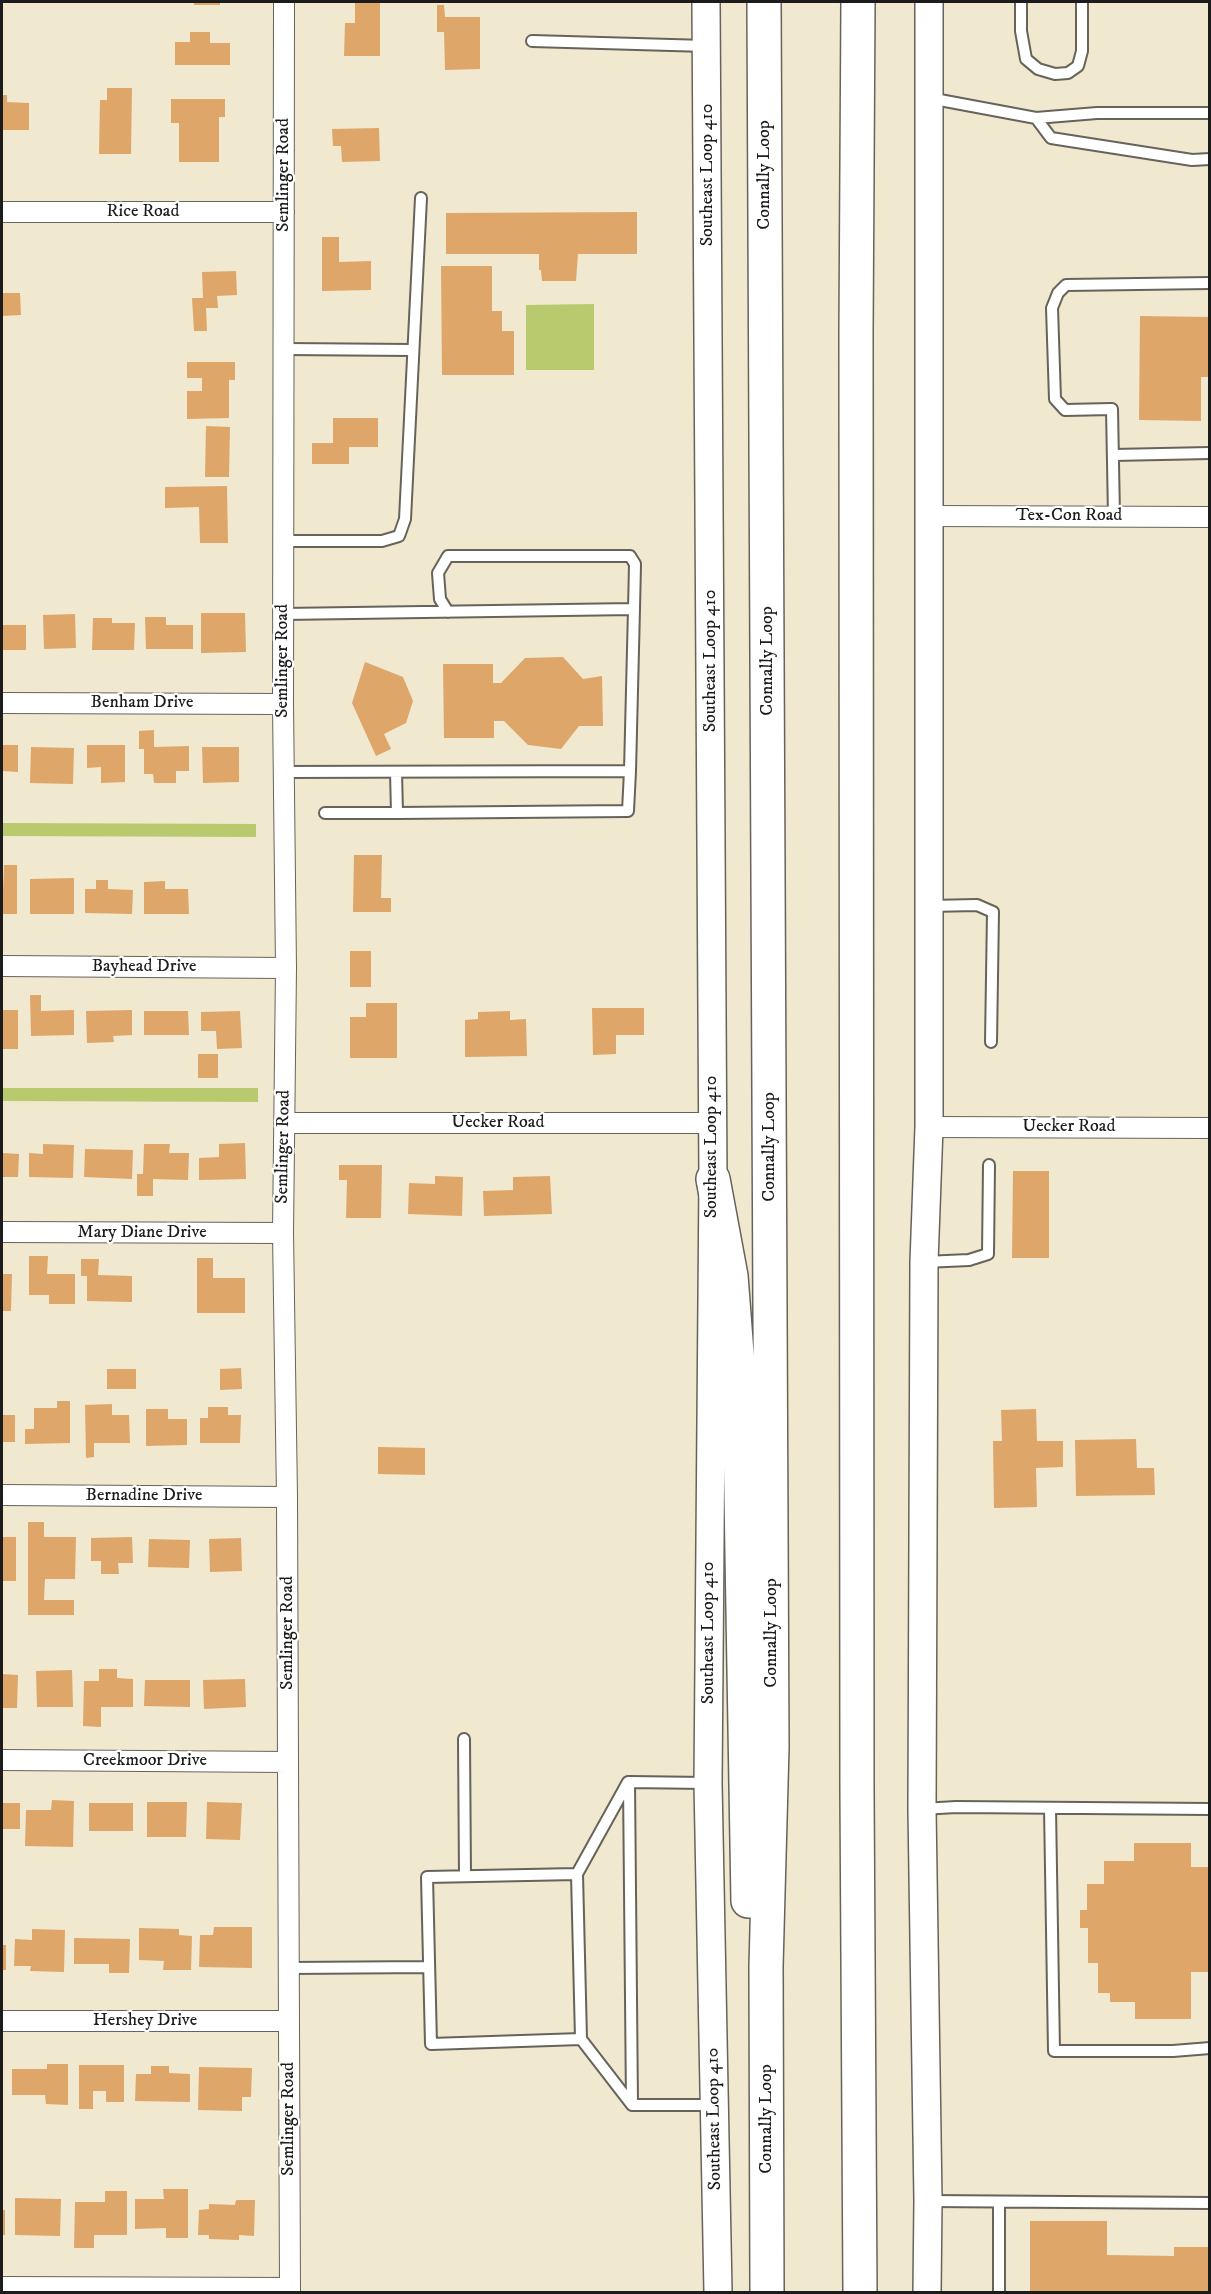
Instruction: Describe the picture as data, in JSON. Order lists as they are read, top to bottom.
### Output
{
  "streets": {
    "highway": ["Connally Loop"],
    "main road": ["Southeast Loop 410"],
    "street": [
      "Semlinger Road",
      "Rice Road",
      "Tex-Con Road",
      "Benham Drive",
      "Bayhead Drive",
      "Uecker Road",
      "Mary Diane Drive",
      "Bernadine Drive",
      "Creekmoor Drive",
      "Hershey Drive"
    ]
  },
  "crossings": [
    ["Semlinger Road", "Rice Road"],
    ["Semlinger Road", "Benham Drive"],
    ["Semlinger Road", "Bayhead Drive"],
    ["Semlinger Road", "Uecker Road"],
    ["Semlinger Road", "Mary Diane Drive"],
    ["Semlinger Road", "Bernadine Drive"],
    ["Semlinger Road", "Creekmoor Drive"],
    ["Semlinger Road", "Hershey Drive"],
    ["Southeast Loop 410", "Uecker Road"]
  ]
}
